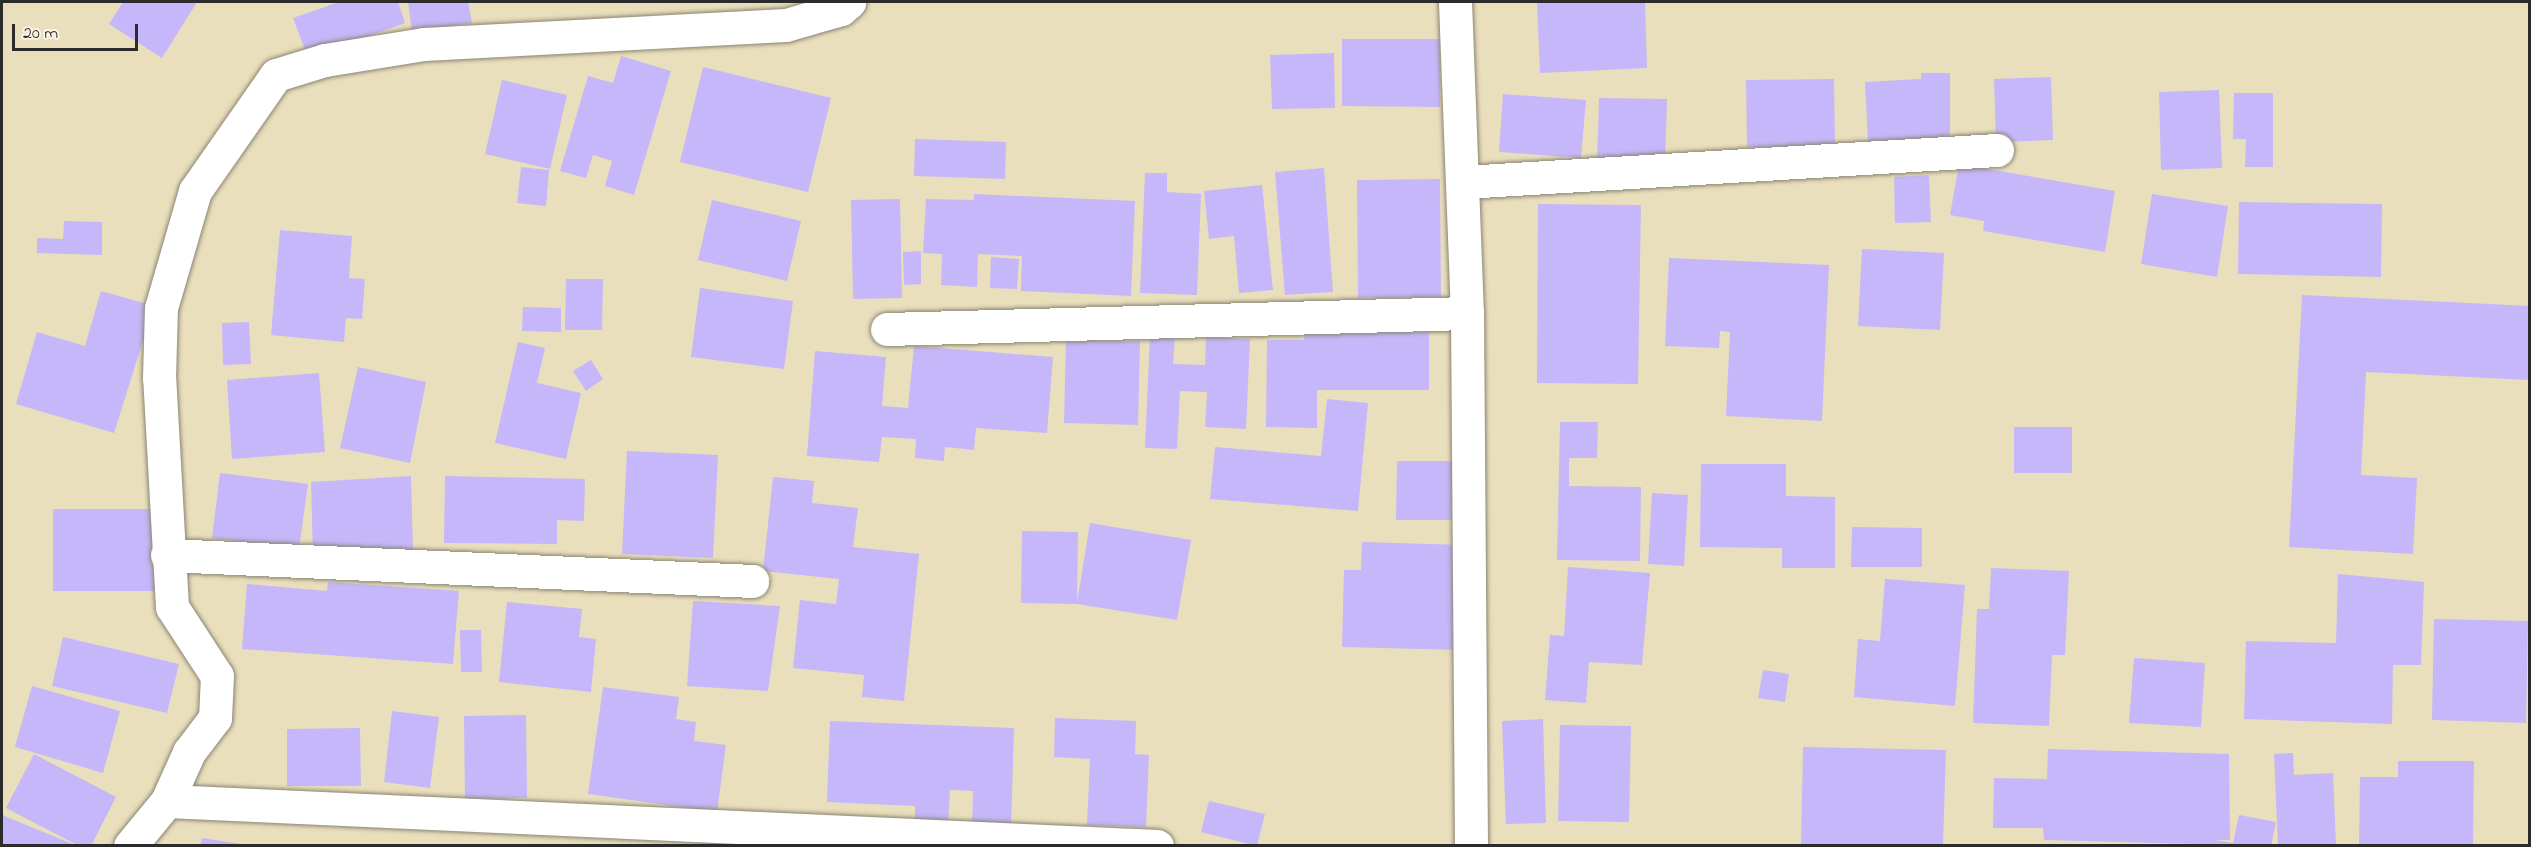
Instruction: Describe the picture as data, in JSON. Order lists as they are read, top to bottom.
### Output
{
  "scale_bar": "20 m"
}
